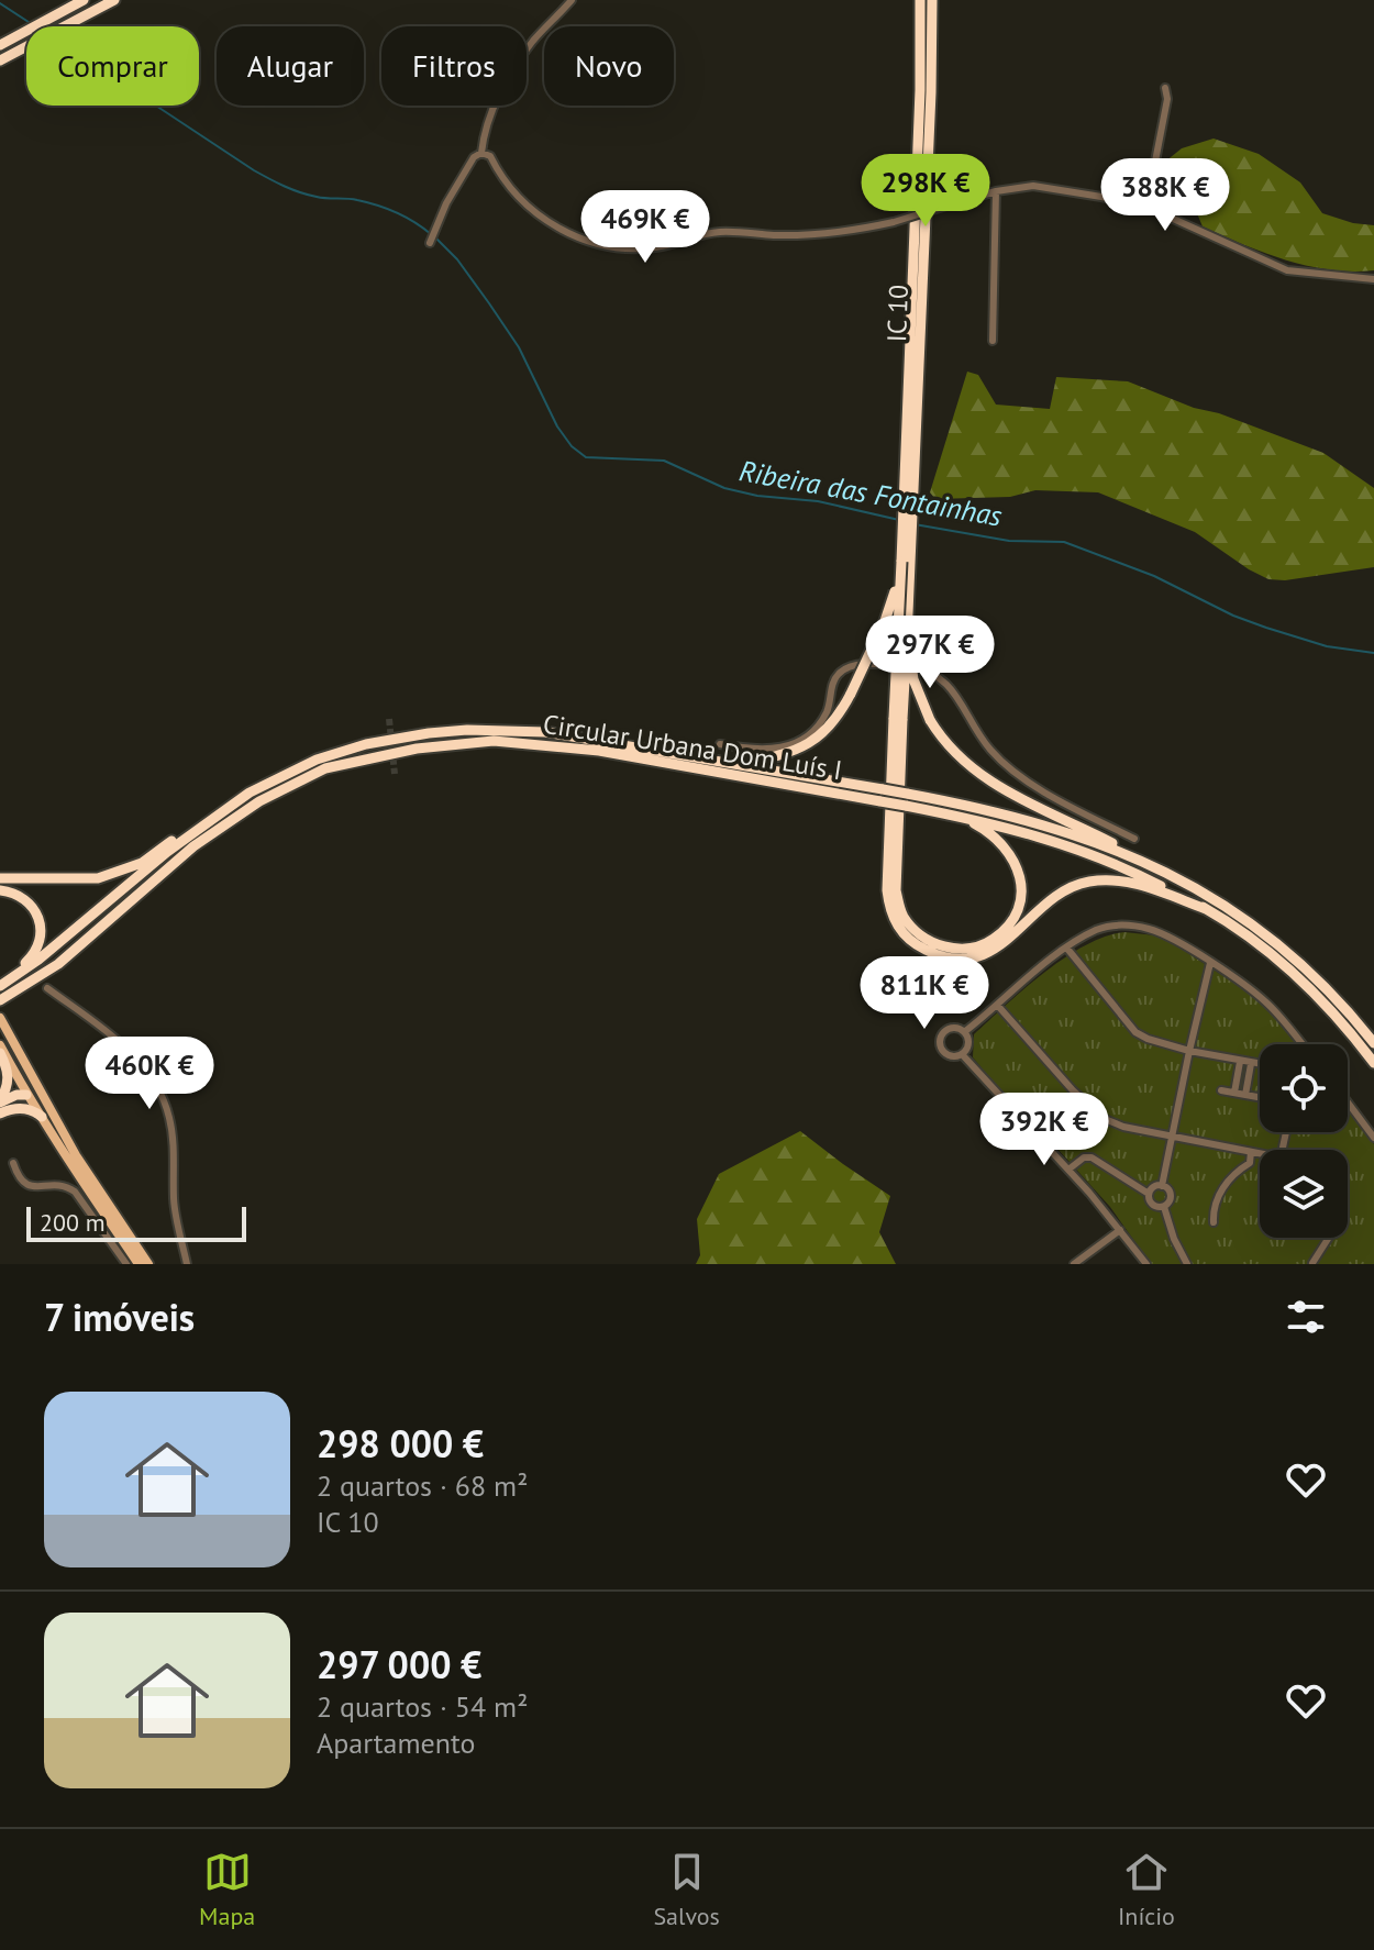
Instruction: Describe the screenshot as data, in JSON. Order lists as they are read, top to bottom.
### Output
{
  "streets": {
    "highway": ["IC 10", "Circular Urbana Dom Luís I"]
  },
  "crossings": [
    ["IC 10", "Circular Urbana Dom Luís I"]
  ],
  "water": ["Ribeira das Fontainhas"],
  "scale_bar": "200 m",
  "page": {
    "chip": [
      "Comprar",
      "Alugar",
      "Filtros",
      "Novo"
    ],
    "price": [
      "298K €",
      "388K €",
      "469K €",
      "297K €",
      "811K €",
      "460K €",
      "392K €"
    ],
    "scale": "200 m",
    "heading": "7 imóveis",
    "list": [
      {
        "name": "298 000 €",
        "note": "2 quartos · 68 m² · IC 10"
      },
      {
        "name": "297 000 €",
        "note": "2 quartos · 54 m² · Apartamento"
      }
    ],
    "tabs": ["Mapa", "Salvos", "Início"]
  }
}
